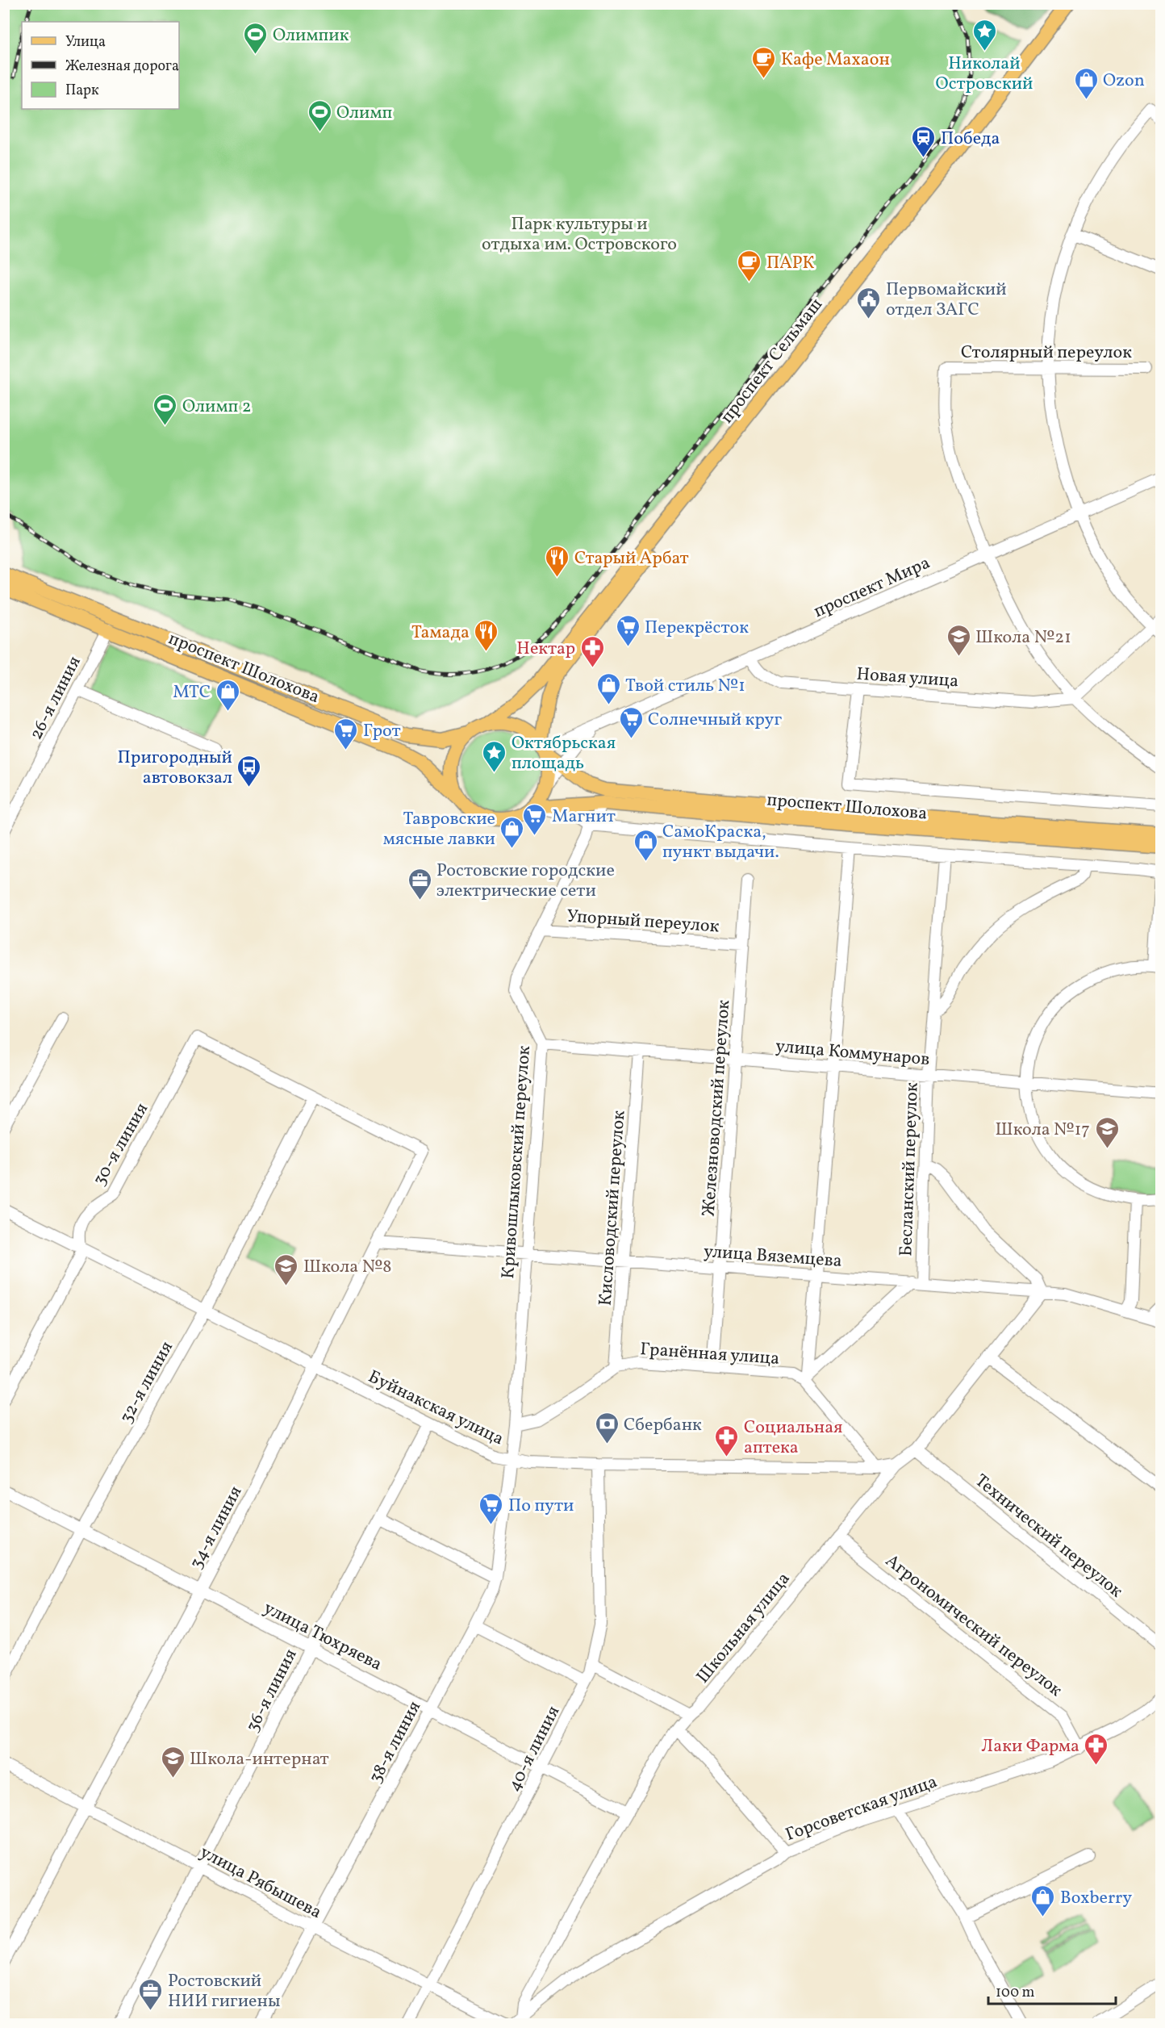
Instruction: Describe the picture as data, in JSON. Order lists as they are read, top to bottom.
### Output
{
  "streets": {
    "main road": ["проспект Сельмаш", "проспект Шолохова"],
    "street": [
      "Столярный переулок",
      "проспект Мира",
      "Новая улица",
      "26-я линия",
      "Упорный переулок",
      "улица Коммунаров",
      "Железноводский переулок",
      "30-я линия",
      "Кривошлыковский переулок",
      "Бесланский переулок",
      "Кисловодский переулок",
      "улица Вяземцева",
      "Гранённая улица",
      "32-я линия",
      "Буйнакская улица",
      "34-я линия",
      "Технический переулок",
      "Агрономический переулок",
      "Школьная улица",
      "улица Тюхряева",
      "36-я линия",
      "38-я линия",
      "40-я линия",
      "Горсоветская улица",
      "улица Рябышева"
    ]
  },
  "crossings": [
    ["Столярный переулок", "проспект Мира"],
    ["проспект Сельмаш", "проспект Мира"],
    ["проспект Сельмаш", "проспект Шолохова"],
    ["проспект Мира", "проспект Шолохова"],
    ["проспект Мира", "Новая улица"],
    ["проспект Шолохова", "26-я линия"],
    ["проспект Шолохова", "Кривошлыковский переулок"],
    ["Упорный переулок", "Железноводский переулок"],
    ["Упорный переулок", "Кривошлыковский переулок"],
    ["улица Коммунаров", "Железноводский переулок"],
    ["улица Коммунаров", "Кривошлыковский переулок"],
    ["улица Коммунаров", "Бесланский переулок"],
    ["улица Коммунаров", "Кисловодский переулок"],
    ["Железноводский переулок", "улица Вяземцева"],
    ["Железноводский переулок", "Гранённая улица"],
    ["30-я линия", "32-я линия"],
    ["30-я линия", "Буйнакская улица"],
    ["30-я линия", "34-я линия"],
    ["Кривошлыковский переулок", "улица Вяземцева"],
    ["Кривошлыковский переулок", "Гранённая улица"],
    ["Кривошлыковский переулок", "Буйнакская улица"],
    ["Кривошлыковский переулок", "38-я линия"],
    ["Бесланский переулок", "улица Вяземцева"],
    ["Бесланский переулок", "Гранённая улица"],
    ["Кисловодский переулок", "улица Вяземцева"],
    ["Кисловодский переулок", "Гранённая улица"],
    ["улица Вяземцева", "34-я линия"],
    ["улица Вяземцева", "Школьная улица"],
    ["Гранённая улица", "Буйнакская улица"],
    ["32-я линия", "Буйнакская улица"],
    ["32-я линия", "34-я линия"],
    ["32-я линия", "улица Тюхряева"],
    ["Буйнакская улица", "34-я линия"],
    ["Буйнакская улица", "Школьная улица"],
    ["Буйнакская улица", "36-я линия"],
    ["Буйнакская улица", "38-я линия"],
    ["Буйнакская улица", "40-я линия"],
    ["34-я линия", "улица Тюхряева"],
    ["34-я линия", "улица Рябышева"],
    ["Технический переулок", "Школьная улица"],
    ["Агрономический переулок", "Школьная улица"],
    ["Агрономический переулок", "Горсоветская улица"],
    ["Школьная улица", "улица Тюхряева"],
    ["Школьная улица", "Горсоветская улица"],
    ["улица Тюхряева", "36-я линия"],
    ["улица Тюхряева", "38-я линия"],
    ["улица Тюхряева", "40-я линия"],
    ["36-я линия", "улица Рябышева"],
    ["38-я линия", "улица Рябышева"],
    ["40-я линия", "улица Рябышева"]
  ],
  "parks": ["Парк культуры и отдыха им. Островского"],
  "places": {
    "place": ["Николай Островский", "Октябрьская площадь"],
    "sports": ["Олимпик", "Олимп", "Олимп 2"],
    "cafe": ["Кафе Махаон", "ПАРК"],
    "shop": [
      "Ozon",
      "Твой стиль №1",
      "МТС",
      "Тавровские мясные лавки",
      "СамоКраска, пункт выдачи.",
      "Boxberry"
    ],
    "station": ["Победа"],
    "public building": ["Первомайский отдел ЗАГС"],
    "restaurant": ["Старый Арбат", "Тамада"],
    "supermarket": [
      "Перекрёсток",
      "Солнечный круг",
      "Грот",
      "Магнит",
      "По пути"
    ],
    "school or university": [
      "Школа №21",
      "Школа №17",
      "Школа №8",
      "Школа-интернат"
    ],
    "pharmacy": ["Нектар", "Социальная аптека", "Лаки Фарма"],
    "bus stop": ["Пригородный автовокзал"],
    "office": ["Ростовские городские электрические сети", "Ростовский НИИ гигиены"],
    "bank": ["Сбербанк"]
  },
  "legend": ["Улица", "Железная дорога", "Парк"],
  "scale_bar": "100 m"
}
